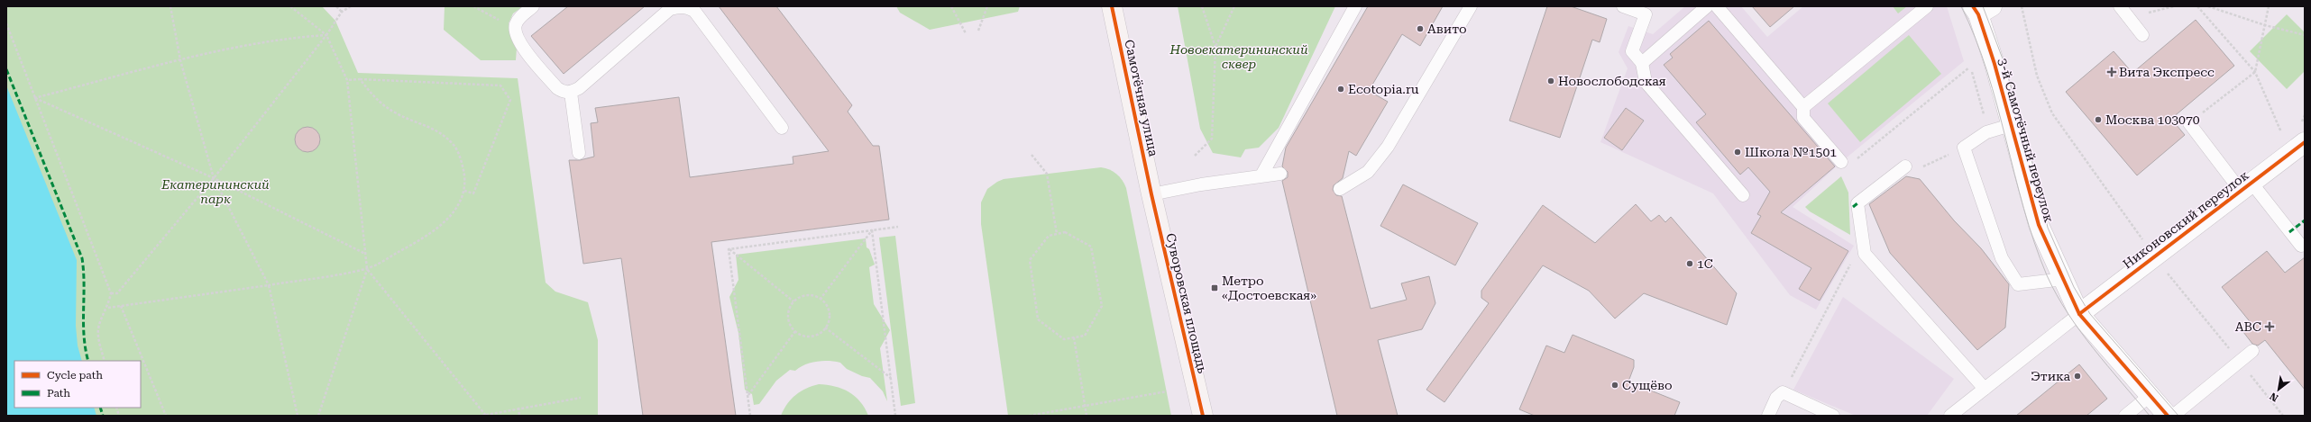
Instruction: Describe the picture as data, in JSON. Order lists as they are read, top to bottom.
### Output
{
  "streets": {
    "main road": ["Самотёчная улица", "Суворовская площадь"],
    "street": ["3-й Самотёчный переулок", "Никоновский переулок"]
  },
  "crossings": [
    ["Самотёчная улица", "Суворовская площадь"],
    ["3-й Самотёчный переулок", "Никоновский переулок"]
  ],
  "parks": ["Новоекатерининский сквер", "Екатерининский парк"],
  "places": {
    "other": [
      "Авито",
      "Новослободская",
      "Ecotopia.ru",
      "Москва 103070",
      "Школа №1501",
      "1С",
      "Этика",
      "Сущёво"
    ],
    "health": ["Вита Экспресс", "ABC"],
    "transit": ["Метро «Достоевская»"]
  },
  "legend": ["Cycle path", "Path"],
  "north": "bottom left"
}
